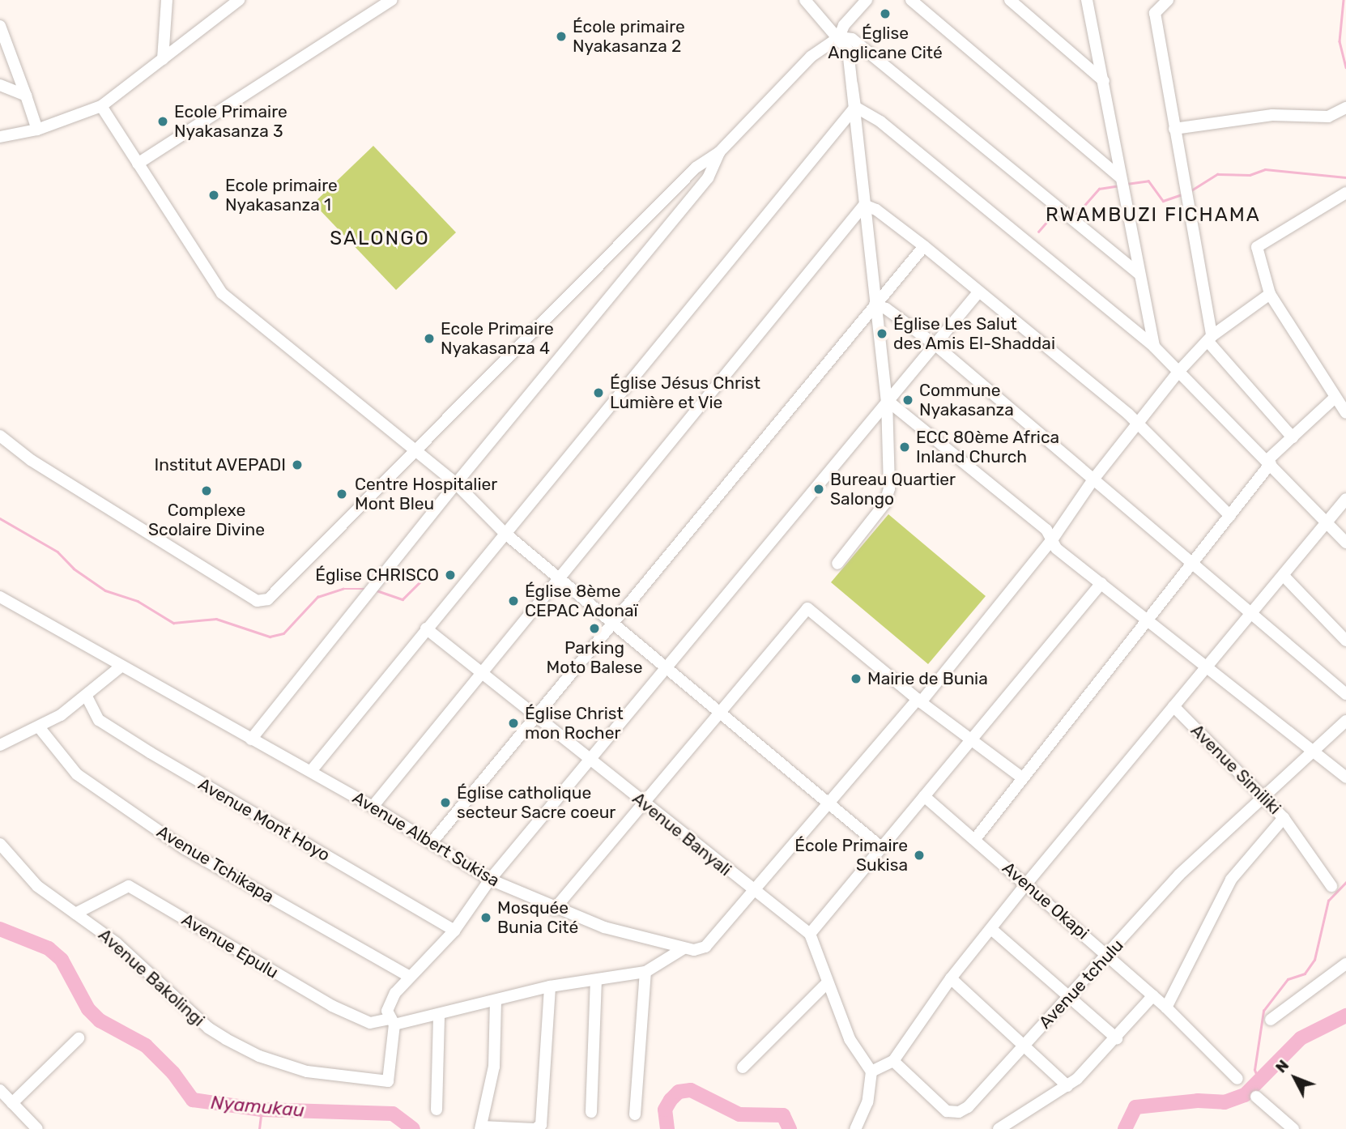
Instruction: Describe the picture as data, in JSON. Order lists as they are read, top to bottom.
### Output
{
  "streets": {
    "street": [
      "Avenue Similiki",
      "Avenue Mont Hoyo",
      "Avenue Banyali",
      "Avenue Albert Sukisa",
      "Avenue Tchikapa",
      "Avenue Okapi",
      "Avenue Epulu",
      "Avenue Bakolingi",
      "Avenue tchulu"
    ]
  },
  "crossings": [
    ["Avenue Similiki", "Avenue Okapi"],
    ["Avenue Similiki", "Avenue tchulu"],
    ["Avenue Okapi", "Avenue tchulu"],
    ["Avenue Epulu", "Avenue Bakolingi"]
  ],
  "districts": ["RWAMBUZI FICHAMA", "SALONGO"],
  "water": ["Nyamukau"],
  "places": [
    "Église Anglicane Cité",
    "École primaire Nyakasanza 2",
    "Ecole Primaire Nyakasanza 3",
    "Ecole primaire Nyakasanza 1",
    "Église Les Salut des Amis El-Shaddai",
    "Ecole Primaire Nyakasanza 4",
    "Église Jésus Christ Lumière et Vie",
    "Commune Nyakasanza",
    "ECC 80ème Africa Inland Church",
    "Institut AVEPADI",
    "Bureau Quartier Salongo",
    "Complexe Scolaire Divine",
    "Centre Hospitalier Mont Bleu",
    "Église CHRISCO",
    "Église 8ème CEPAC Adonaï",
    "Parking Moto Balese",
    "Mairie de Bunia",
    "Église Christ mon Rocher",
    "Église catholique secteur Sacre coeur",
    "École Primaire Sukisa",
    "Mosquée Bunia Cité"
  ],
  "north": "top left"
}
